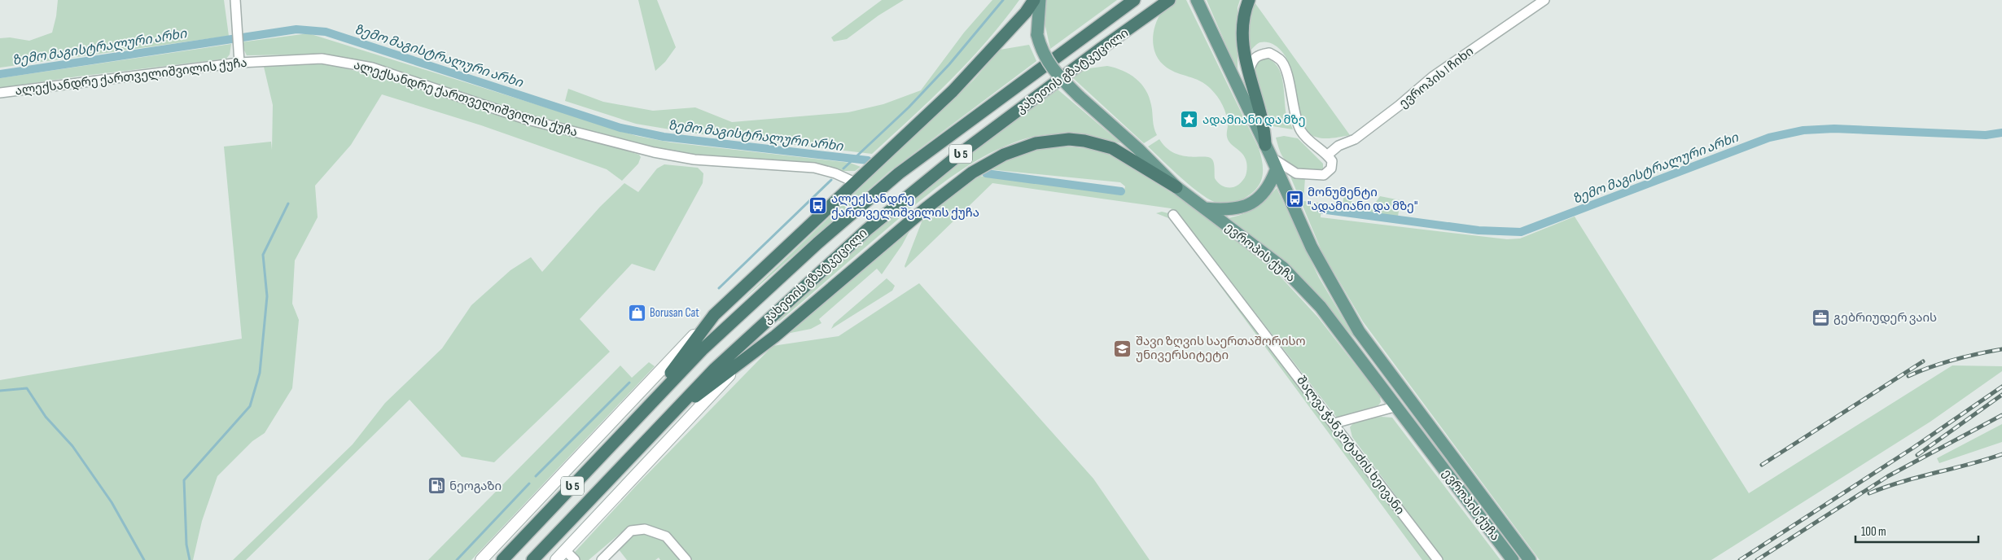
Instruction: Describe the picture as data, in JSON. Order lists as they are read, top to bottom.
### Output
{
  "streets": {
    "highway": ["კახეთის გზატკეცილი", "ს 5"],
    "main road": ["ევროპის ქუჩა"],
    "street": ["ალექსანდრე ქართველიშვილის ქუჩა", "ევროპის I ჩიხი", "შალვა ჭანკოტაძის ხეივანი"]
  },
  "water": ["ზემო მაგისტრალური არხი"],
  "places": {
    "place": ["ადამიანი და მზე"],
    "bus stop": ["მონუმენტი \"ადამიანი და მზე\"", "ალექსანდრე ქართველიშვილის ქუჩა"],
    "shop": ["Borusan Cat"],
    "office": ["გებრიუდერ ვაის"],
    "school or university": ["შავი ზღვის საერთაშორისო უნივერსიტეტი"],
    "fuel station": ["ნეოგაზი"]
  },
  "scale_bar": "100 m"
}
